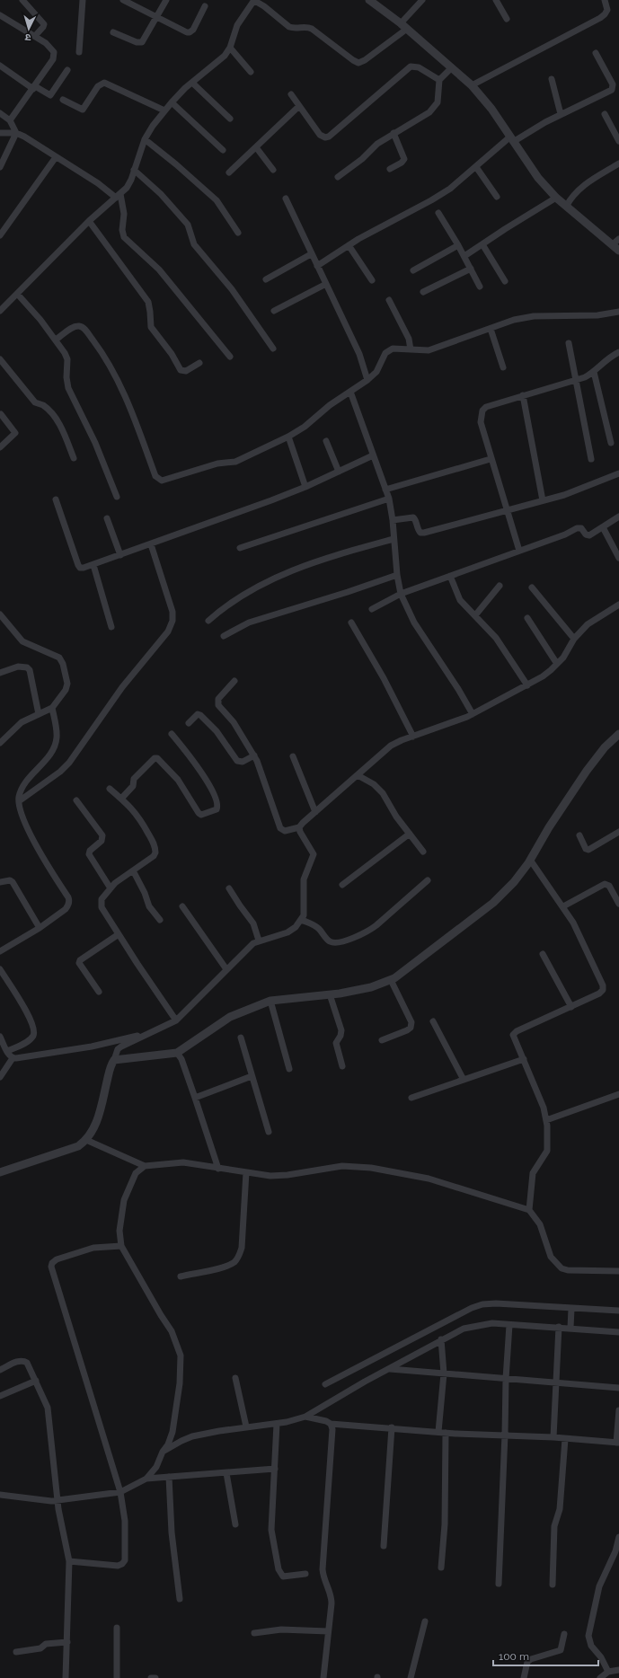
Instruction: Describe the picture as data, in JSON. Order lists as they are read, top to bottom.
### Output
{
  "scale_bar": "100 m",
  "north": "bottom"
}
